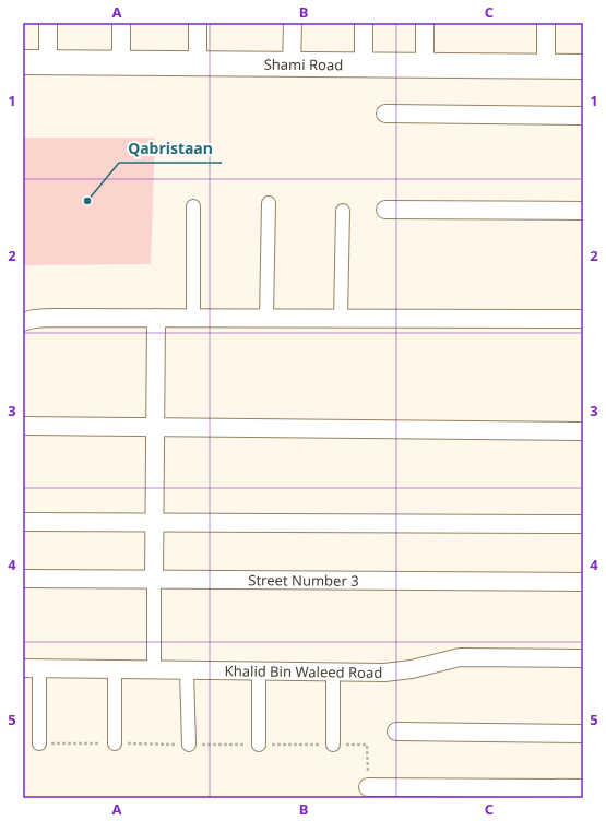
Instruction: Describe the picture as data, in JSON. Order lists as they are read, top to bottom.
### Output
{
  "streets": {
    "main road": ["Shami Road"],
    "street": ["Street Number 3", "Khalid Bin Waleed Road"]
  },
  "places": ["Qabristaan"],
  "grid": {
    "columns": ["A", "B", "C"],
    "rows": [
      "1",
      "2",
      "3",
      "4",
      "5"
    ]
  }
}
